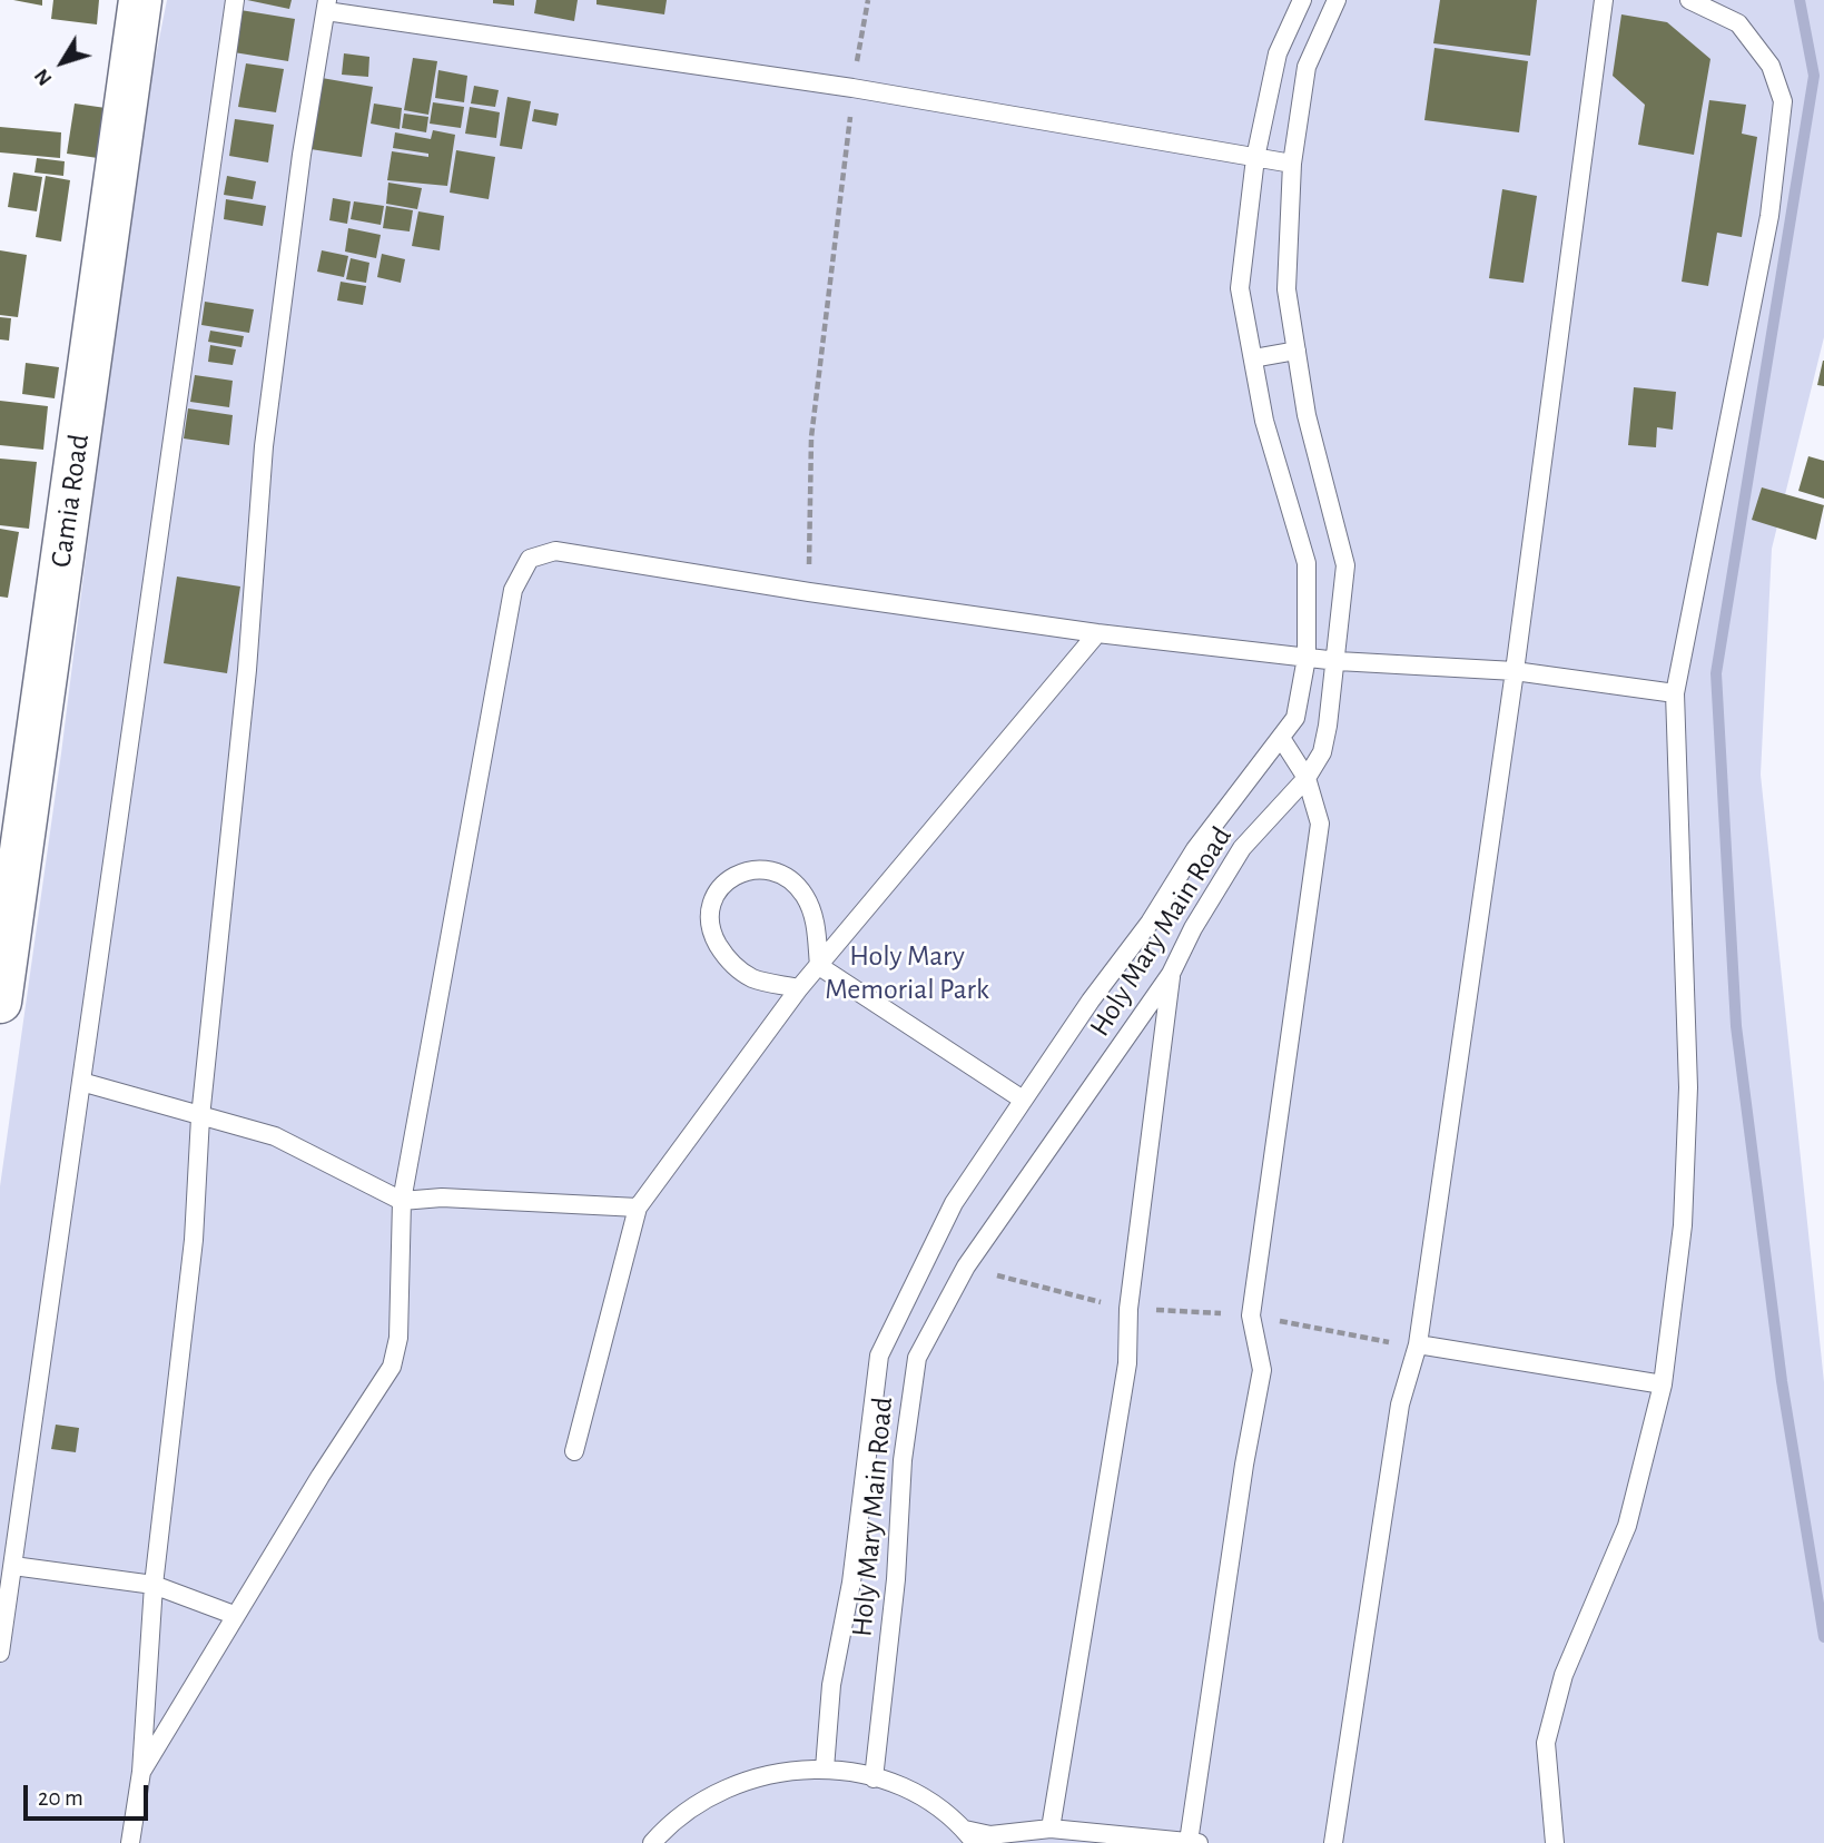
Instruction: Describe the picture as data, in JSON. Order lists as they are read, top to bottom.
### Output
{
  "streets": {
    "street": ["Camia Road"],
    "lane": ["Holy Mary Main Road"]
  },
  "parks": ["Holy Mary Memorial Park"],
  "scale_bar": "20 m",
  "north": "bottom left"
}
